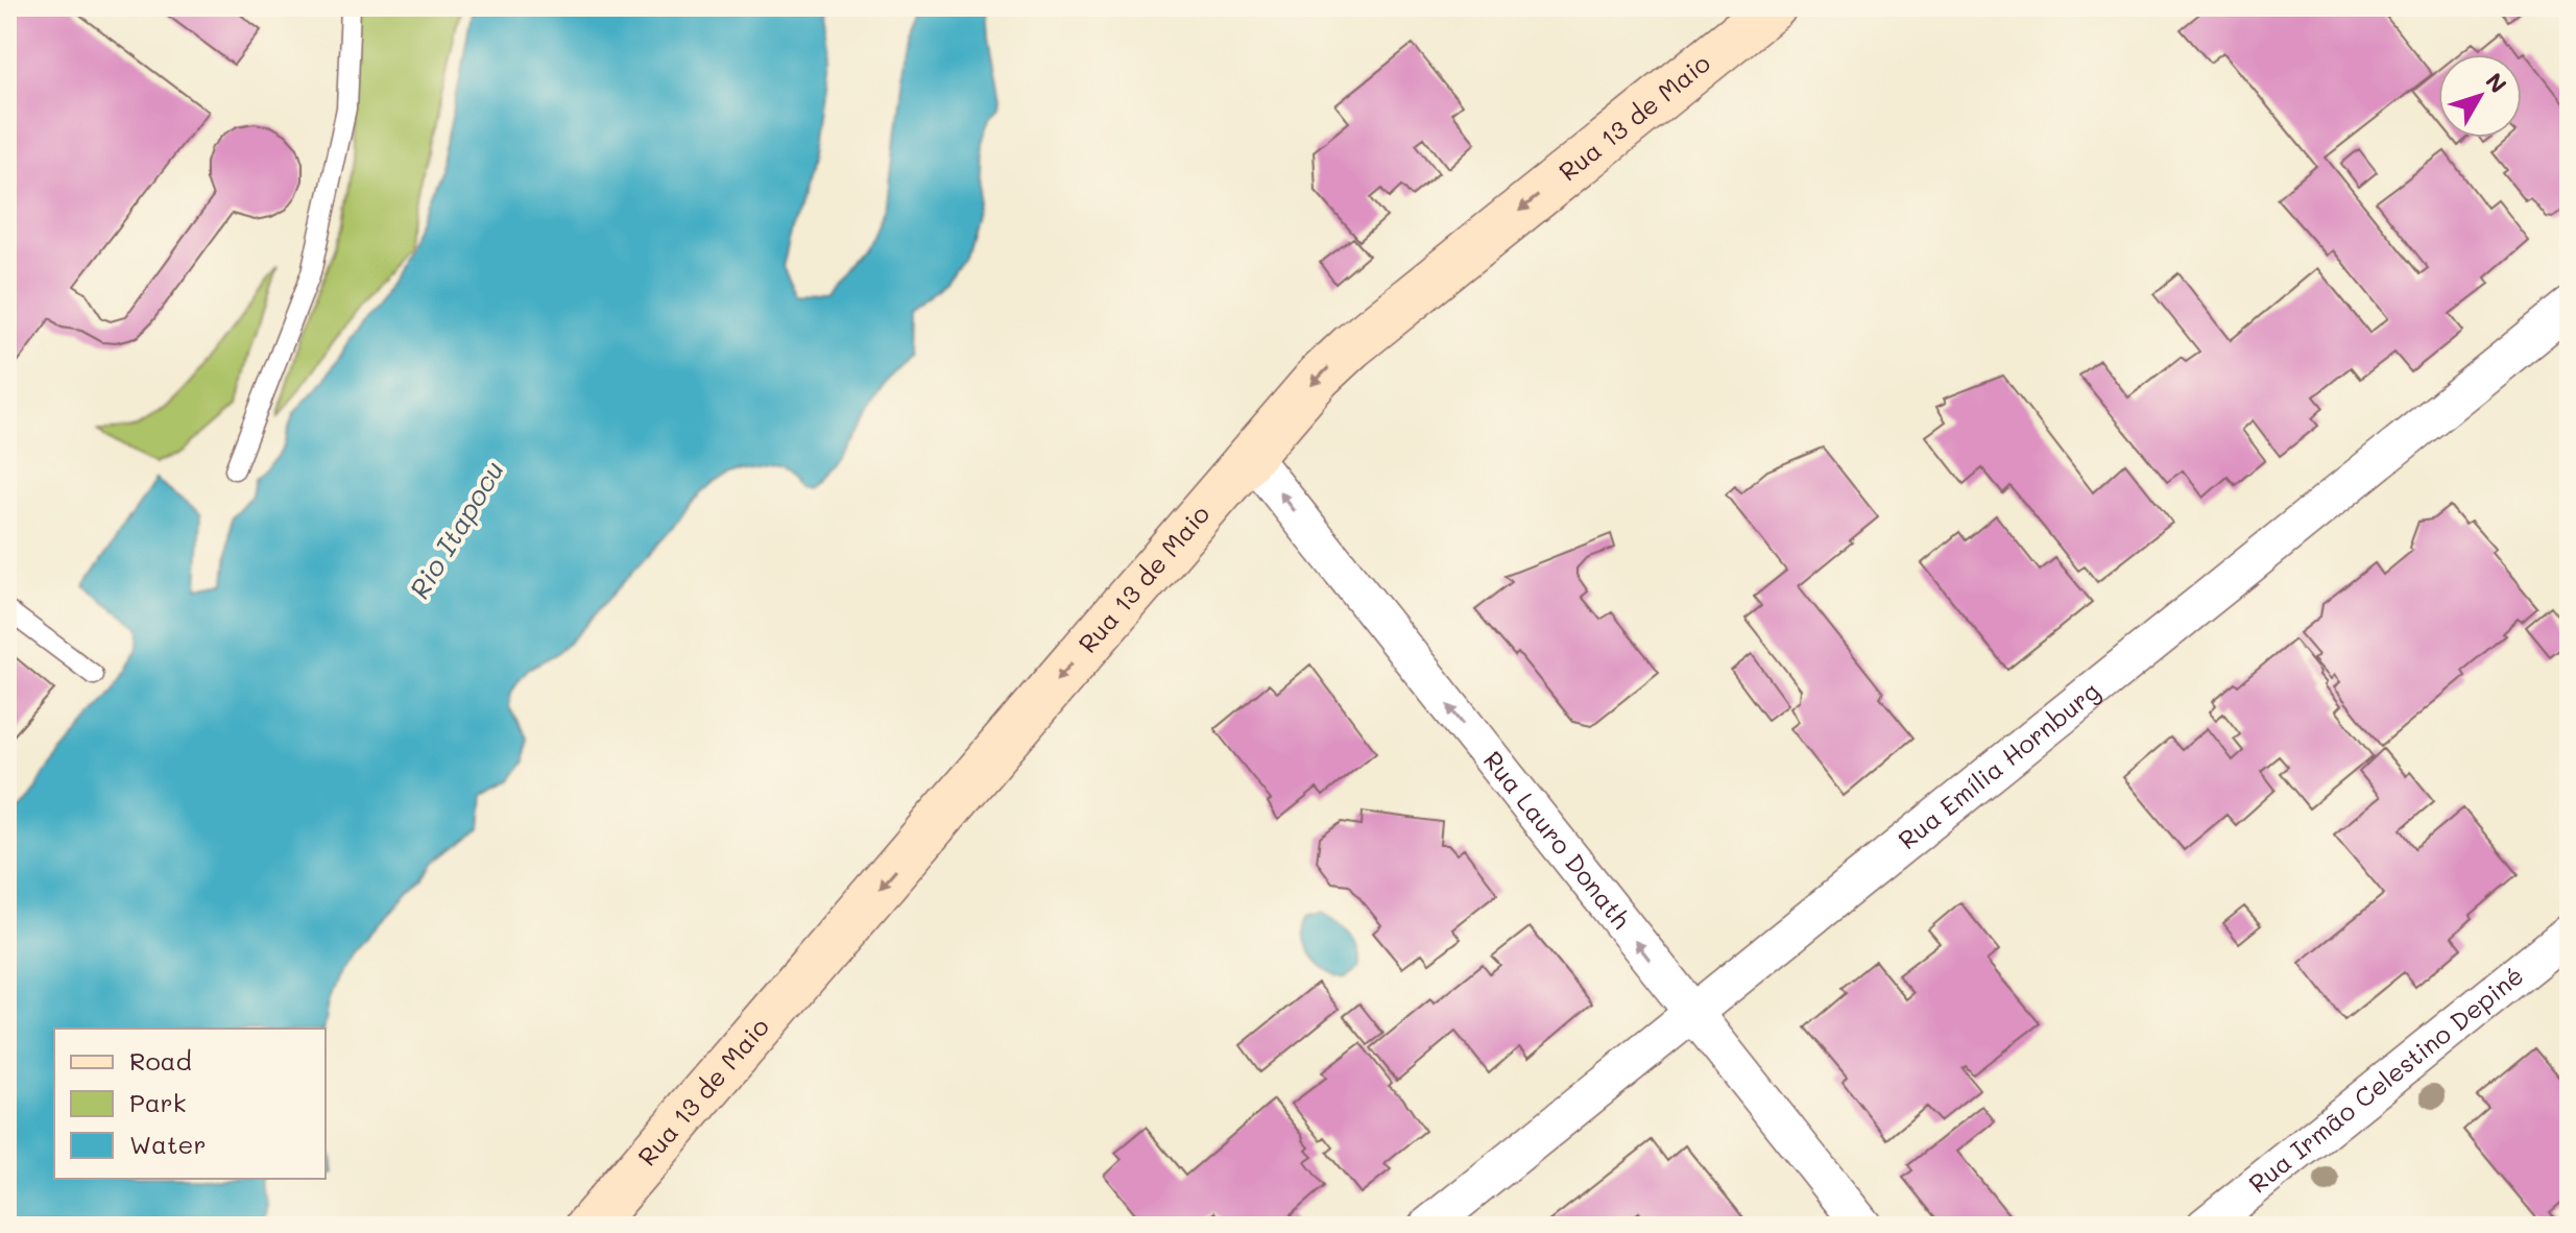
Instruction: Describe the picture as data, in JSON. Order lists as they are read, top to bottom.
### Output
{
  "streets": {
    "main road": ["Rua 13 de Maio"],
    "street": ["Rua Emília Hornburg", "Rua Lauro Donath", "Rua Irmão Celestino Depiné"]
  },
  "crossings": [
    ["Rua 13 de Maio", "Rua Lauro Donath"],
    ["Rua Emília Hornburg", "Rua Lauro Donath"]
  ],
  "one_way": ["Rua 13 de Maio", "Rua Lauro Donath"],
  "water": ["Rio Itapocu"],
  "legend": ["Road", "Park", "Water"],
  "north": "top right"
}
